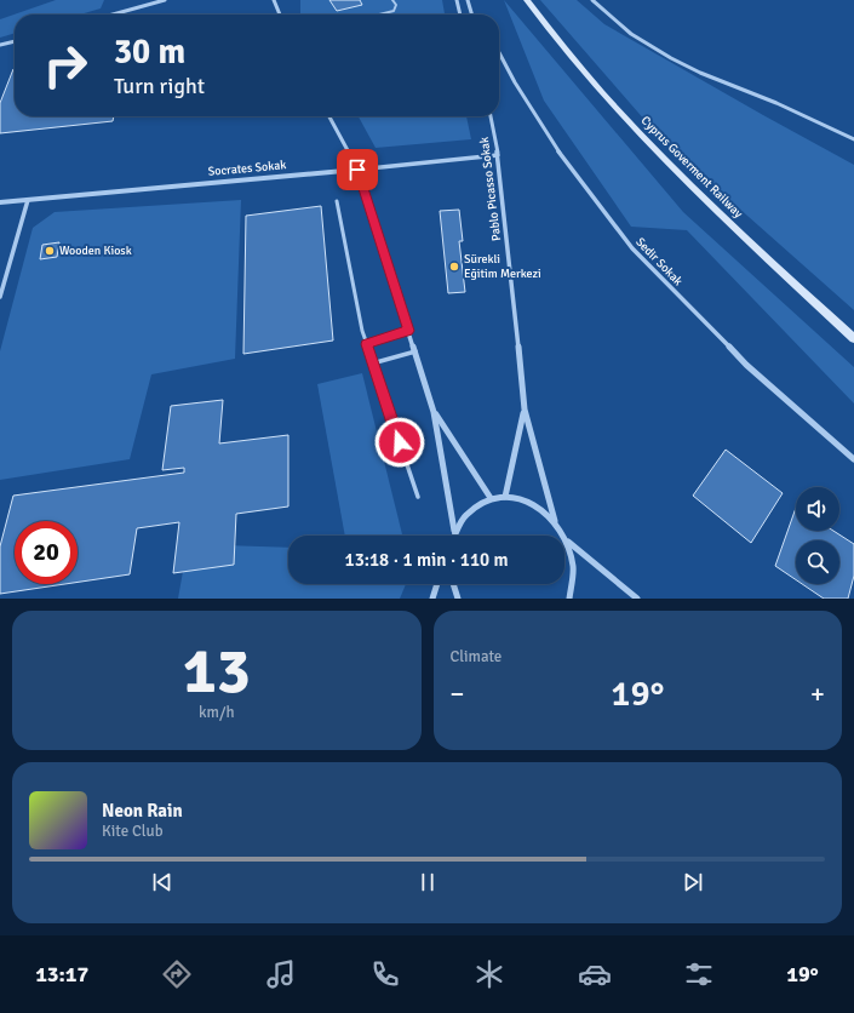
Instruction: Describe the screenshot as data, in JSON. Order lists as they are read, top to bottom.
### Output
{
  "streets": {
    "main road": ["Cyprus Goverment Railway"],
    "street": ["Socrates Sokak", "Pablo Picasso Sokak", "Sedir Sokak"]
  },
  "crossings": [
    ["Socrates Sokak", "Pablo Picasso Sokak"]
  ],
  "places": ["Wooden Kiosk", "Sürekli Eğitim Merkezi"],
  "page": {
    "turn": ["30 m", "Turn right"],
    "limit": "20",
    "trip": "13:18 · 1 min · 110 m",
    "tile": [
      ["13", "km/h"],
      "Climate"
    ],
    "heat": ["−", "19°", "+"],
    "song": ["Neon Rain", "Kite Club"],
    "tabs": ["13:17", "19°"]
  }
}
